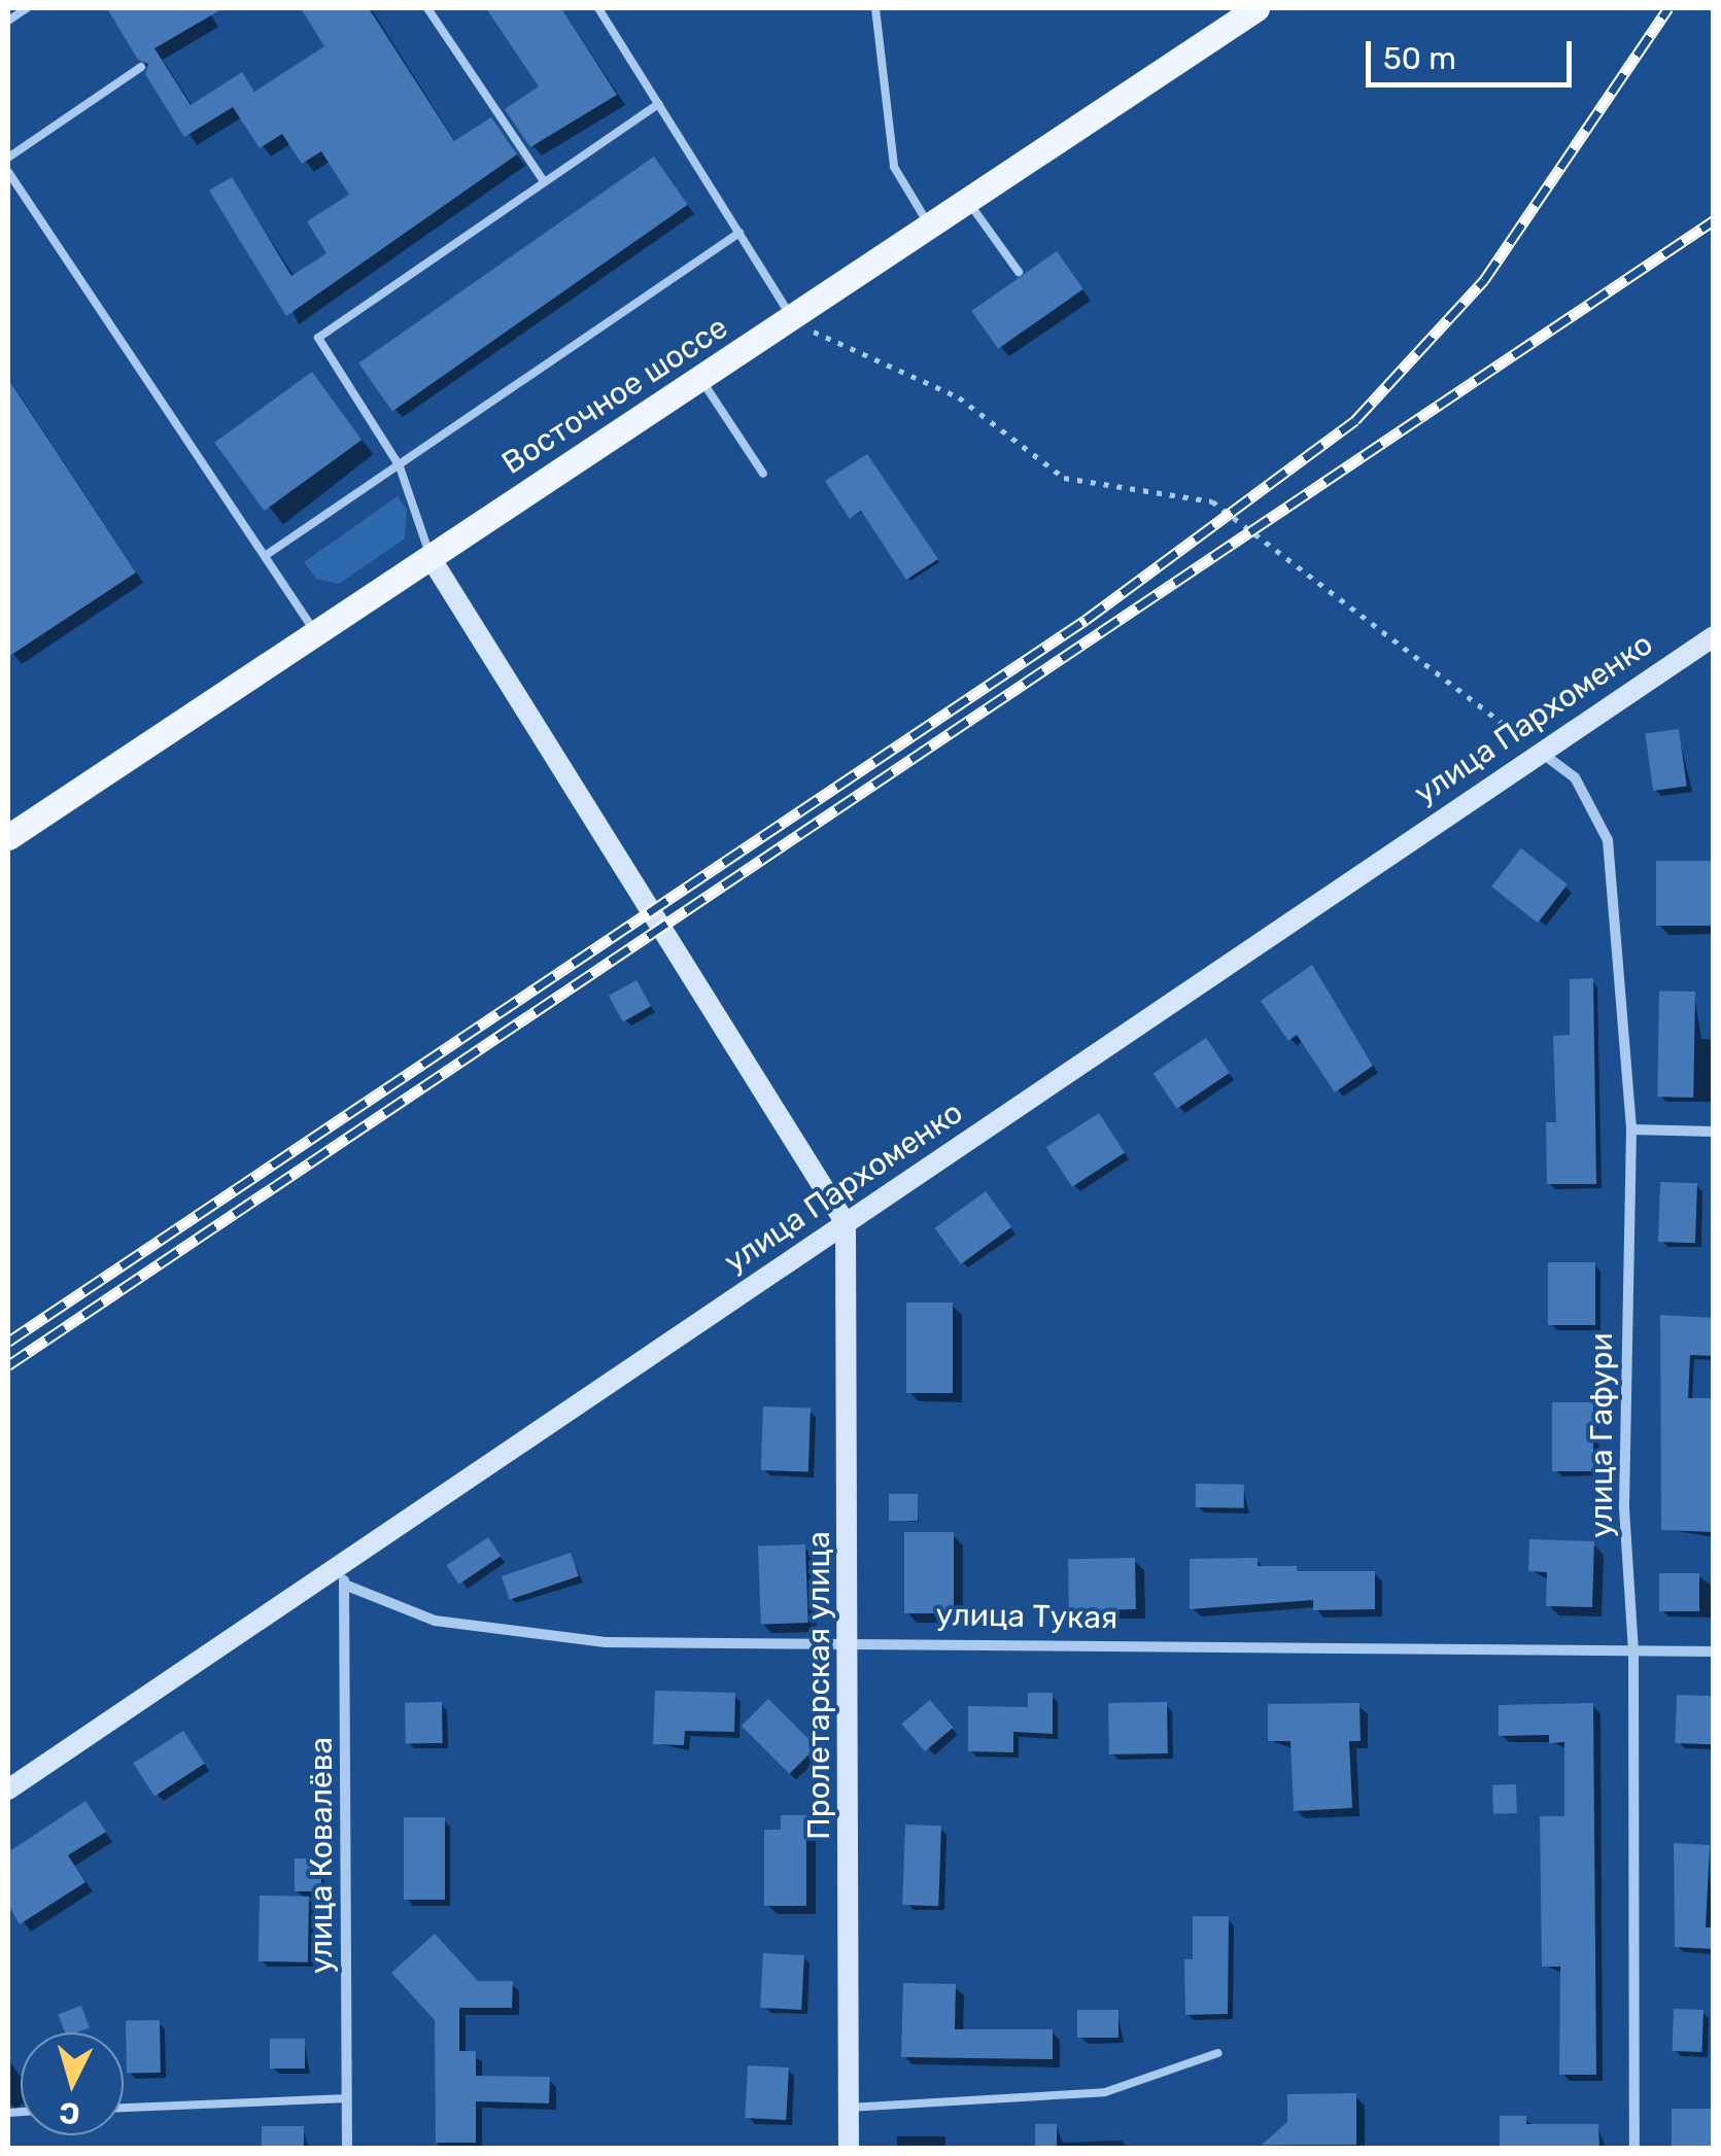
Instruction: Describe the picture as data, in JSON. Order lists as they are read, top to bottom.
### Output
{
  "streets": {
    "main road": ["Восточное шоссе", "улица Пархоменко", "Пролетарская улица"],
    "street": ["улица Гафури", "улица Тукая", "улица Ковалёва"]
  },
  "crossings": [
    ["улица Пархоменко", "улица Гафури"],
    ["улица Пархоменко", "улица Тукая"],
    ["улица Пархоменко", "Пролетарская улица"],
    ["улица Пархоменко", "улица Ковалёва"],
    ["улица Гафури", "улица Тукая"],
    ["улица Тукая", "Пролетарская улица"],
    ["улица Тукая", "улица Ковалёва"]
  ],
  "scale_bar": "50 m",
  "north": "bottom"
}
